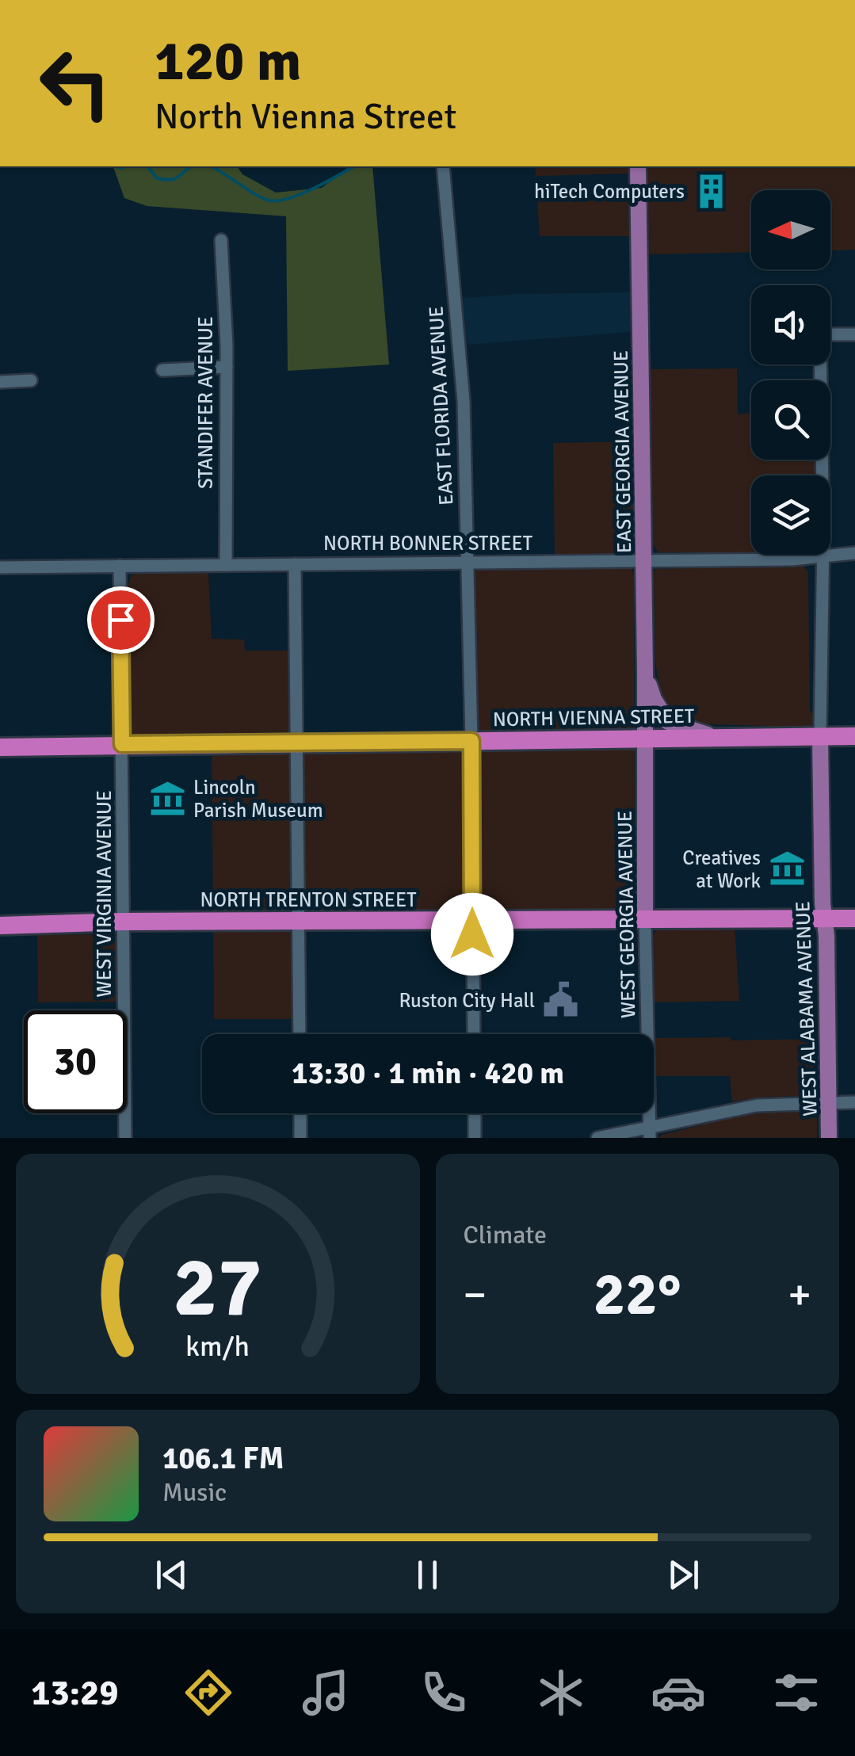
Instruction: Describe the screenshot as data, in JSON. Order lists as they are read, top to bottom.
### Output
{
  "streets": {
    "highway": ["NORTH VIENNA STREET", "NORTH TRENTON STREET"],
    "main road": ["EAST GEORGIA AVENUE", "WEST GEORGIA AVENUE", "WEST ALABAMA AVENUE"],
    "street": [
      "STANDIFER AVENUE",
      "EAST FLORIDA AVENUE",
      "NORTH BONNER STREET",
      "WEST VIRGINIA AVENUE"
    ]
  },
  "crossings": [
    ["STANDIFER AVENUE", "NORTH BONNER STREET"],
    ["EAST FLORIDA AVENUE", "NORTH BONNER STREET"],
    ["EAST FLORIDA AVENUE", "NORTH VIENNA STREET"],
    ["EAST FLORIDA AVENUE", "NORTH TRENTON STREET"],
    ["EAST GEORGIA AVENUE", "NORTH BONNER STREET"],
    ["EAST GEORGIA AVENUE", "NORTH VIENNA STREET"],
    ["EAST GEORGIA AVENUE", "WEST GEORGIA AVENUE"],
    ["NORTH BONNER STREET", "WEST VIRGINIA AVENUE"],
    ["NORTH VIENNA STREET", "WEST VIRGINIA AVENUE"],
    ["NORTH VIENNA STREET", "WEST GEORGIA AVENUE"],
    ["NORTH VIENNA STREET", "WEST ALABAMA AVENUE"],
    ["WEST VIRGINIA AVENUE", "NORTH TRENTON STREET"],
    ["NORTH TRENTON STREET", "WEST GEORGIA AVENUE"],
    ["NORTH TRENTON STREET", "WEST ALABAMA AVENUE"]
  ],
  "places": {
    "building": ["hiTech Computers"],
    "museum": ["Lincoln Parish Museum", "Creatives at Work"],
    "public building": ["Ruston City Hall"]
  },
  "north": "left",
  "page": {
    "turn": ["120 m", "North Vienna Street"],
    "limit": "30",
    "trip": "13:30 · 1 min · 420 m",
    "tile": "Climate",
    "heat": ["−", "22°", "+"],
    "song": ["106.1 FM", "Music"],
    "tabs": "13:29",
    "gauge": ["27", "km/h"]
  }
}
